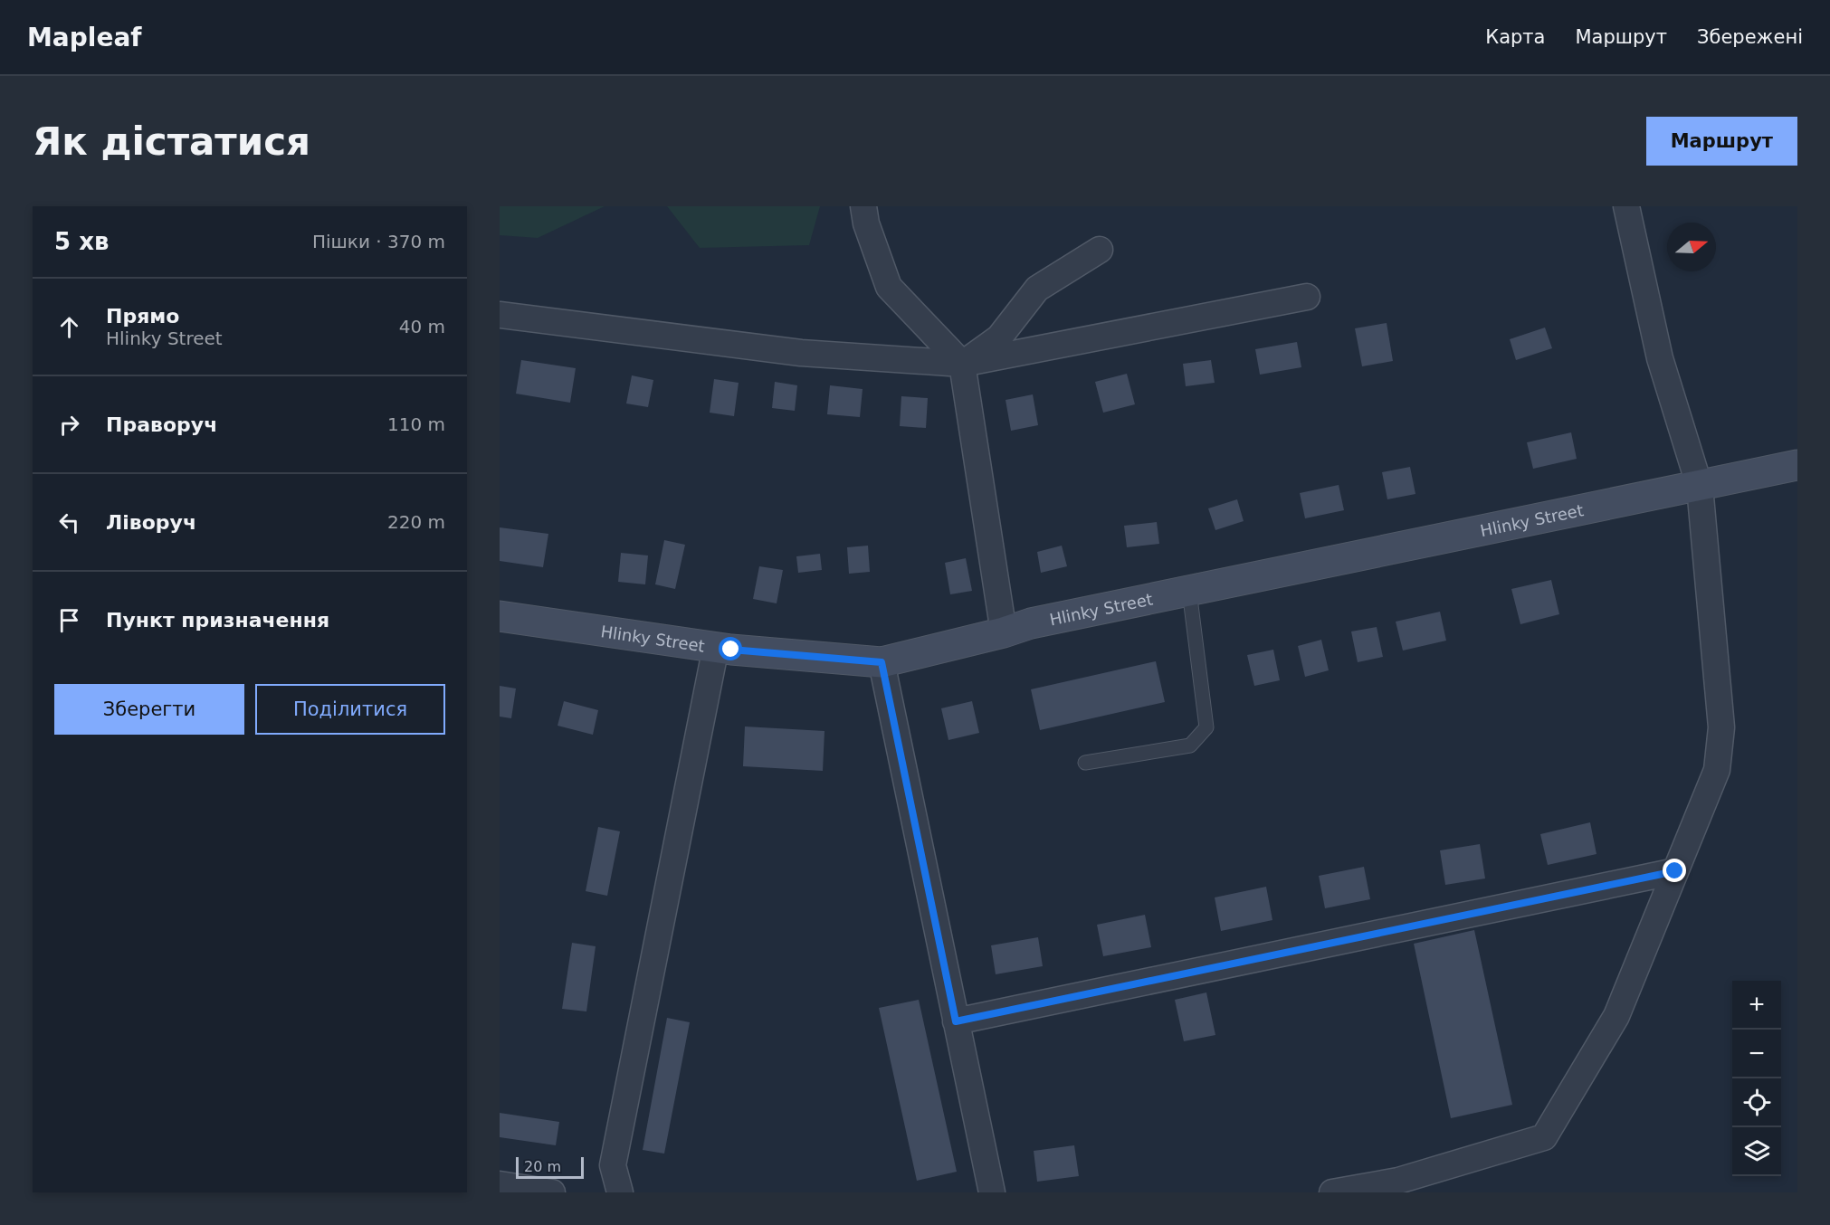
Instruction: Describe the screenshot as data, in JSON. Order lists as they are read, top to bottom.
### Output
{
  "streets": {
    "street": ["Hlinky Street"]
  },
  "scale_bar": "20 m",
  "north": "right",
  "page": {
    "header": "Mapleaf",
    "nav": ["Карта", "Маршрут", "Збережені"],
    "buttons": [
      "Маршрут",
      ["Зберегти", "Поділитися"]
    ],
    "title": "Як дістатися",
    "heading": ["5 хв", "Пішки · 370 m"],
    "list": [
      ["Прямо", "Hlinky Street", "40 m"],
      ["Праворуч", "110 m"],
      ["Ліворуч", "220 m"],
      "Пункт призначення"
    ],
    "map_buttons": ["+", "−"],
    "scale": "20 m"
  }
}
